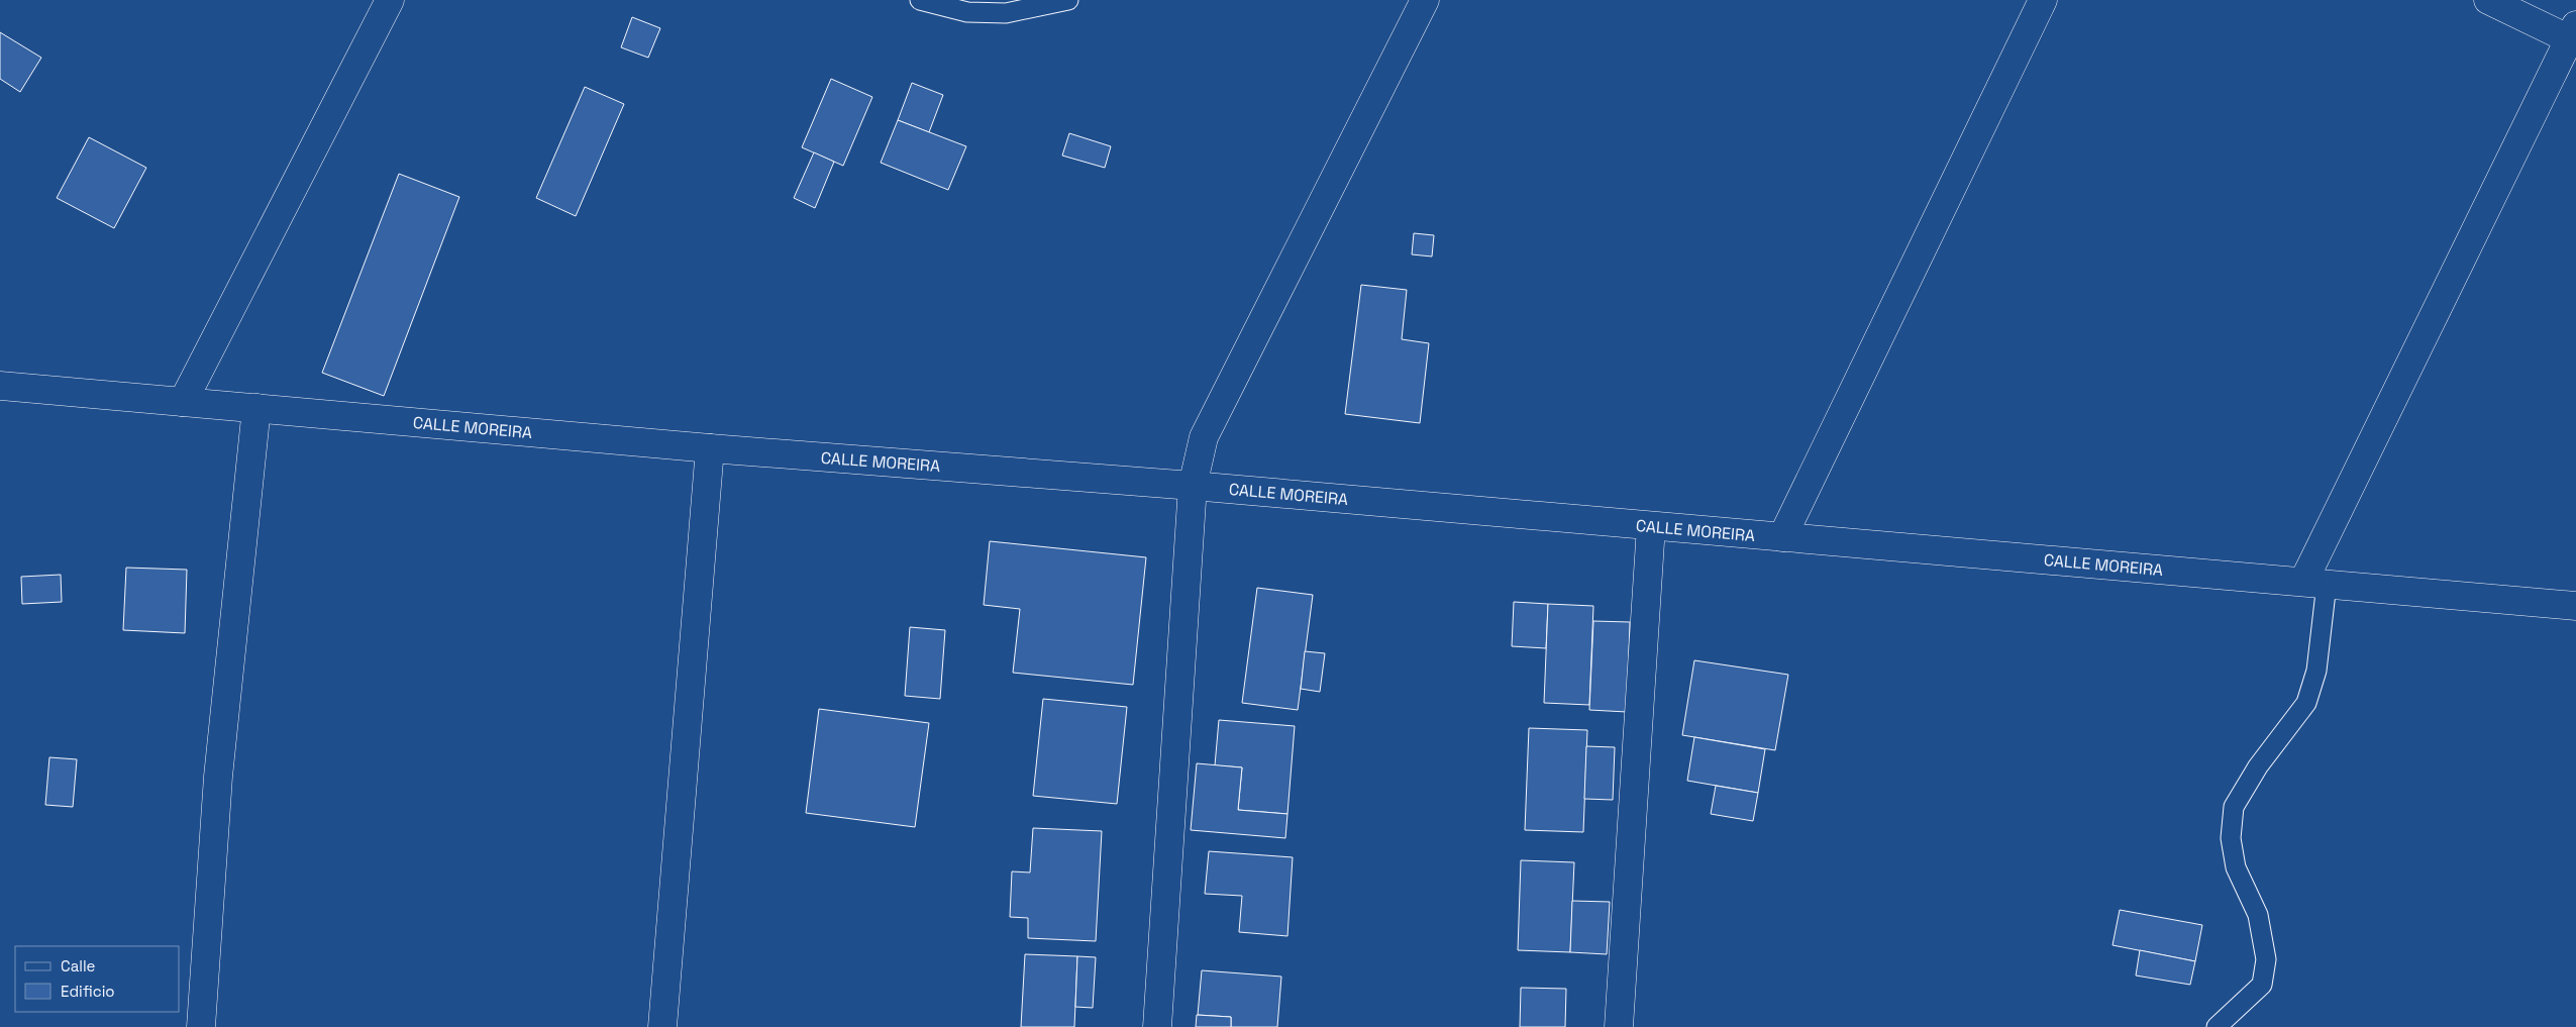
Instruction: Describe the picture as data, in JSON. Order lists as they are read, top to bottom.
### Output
{
  "streets": {
    "street": ["CALLE MOREIRA"]
  },
  "legend": ["Calle", "Edificio"]
}
